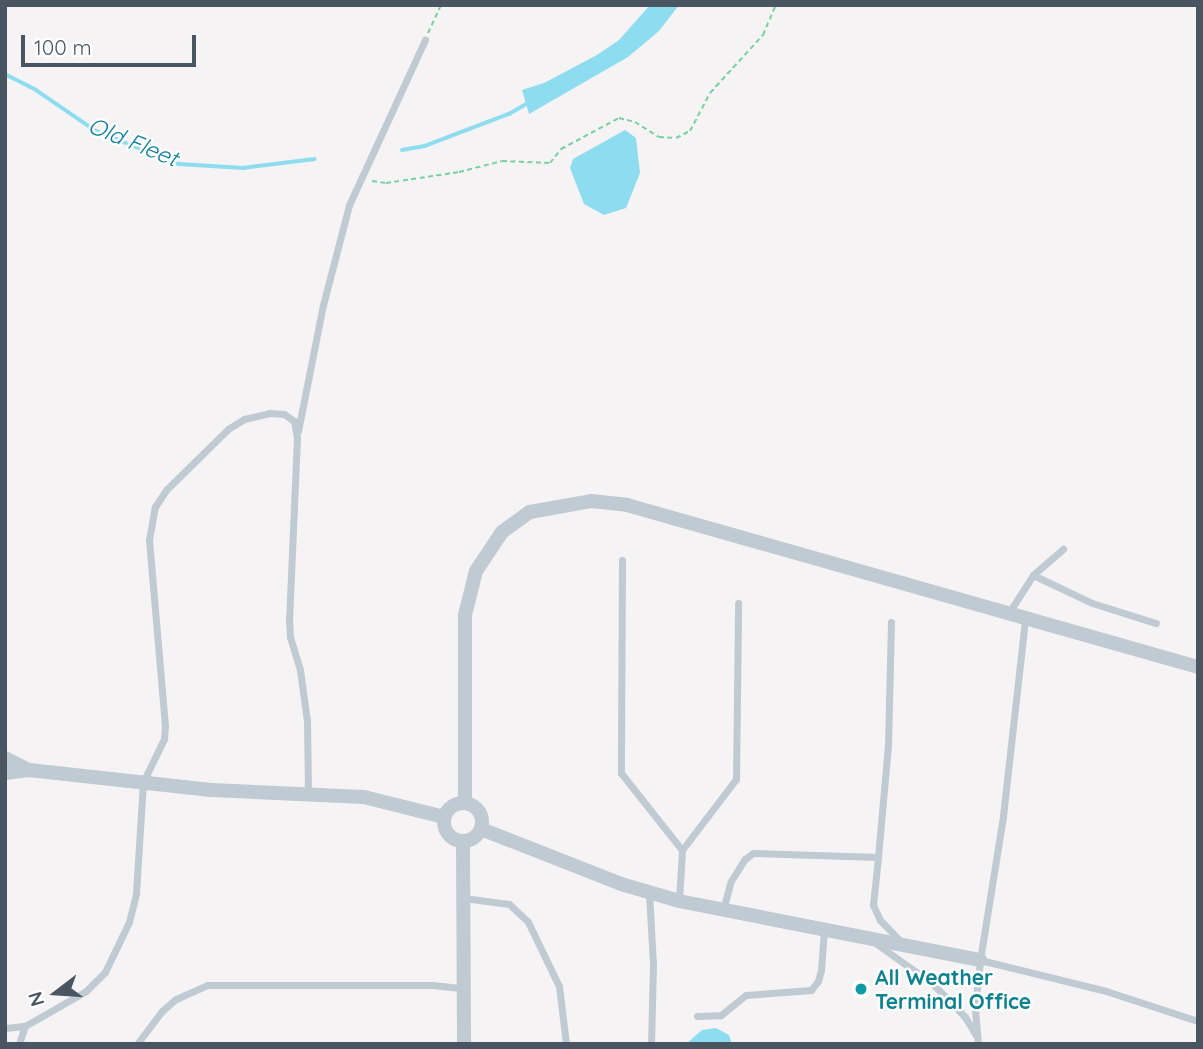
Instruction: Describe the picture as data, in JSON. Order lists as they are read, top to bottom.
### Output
{
  "water": ["Old Fleet"],
  "places": ["All Weather Terminal Office"],
  "scale_bar": "100 m",
  "north": "left"
}
